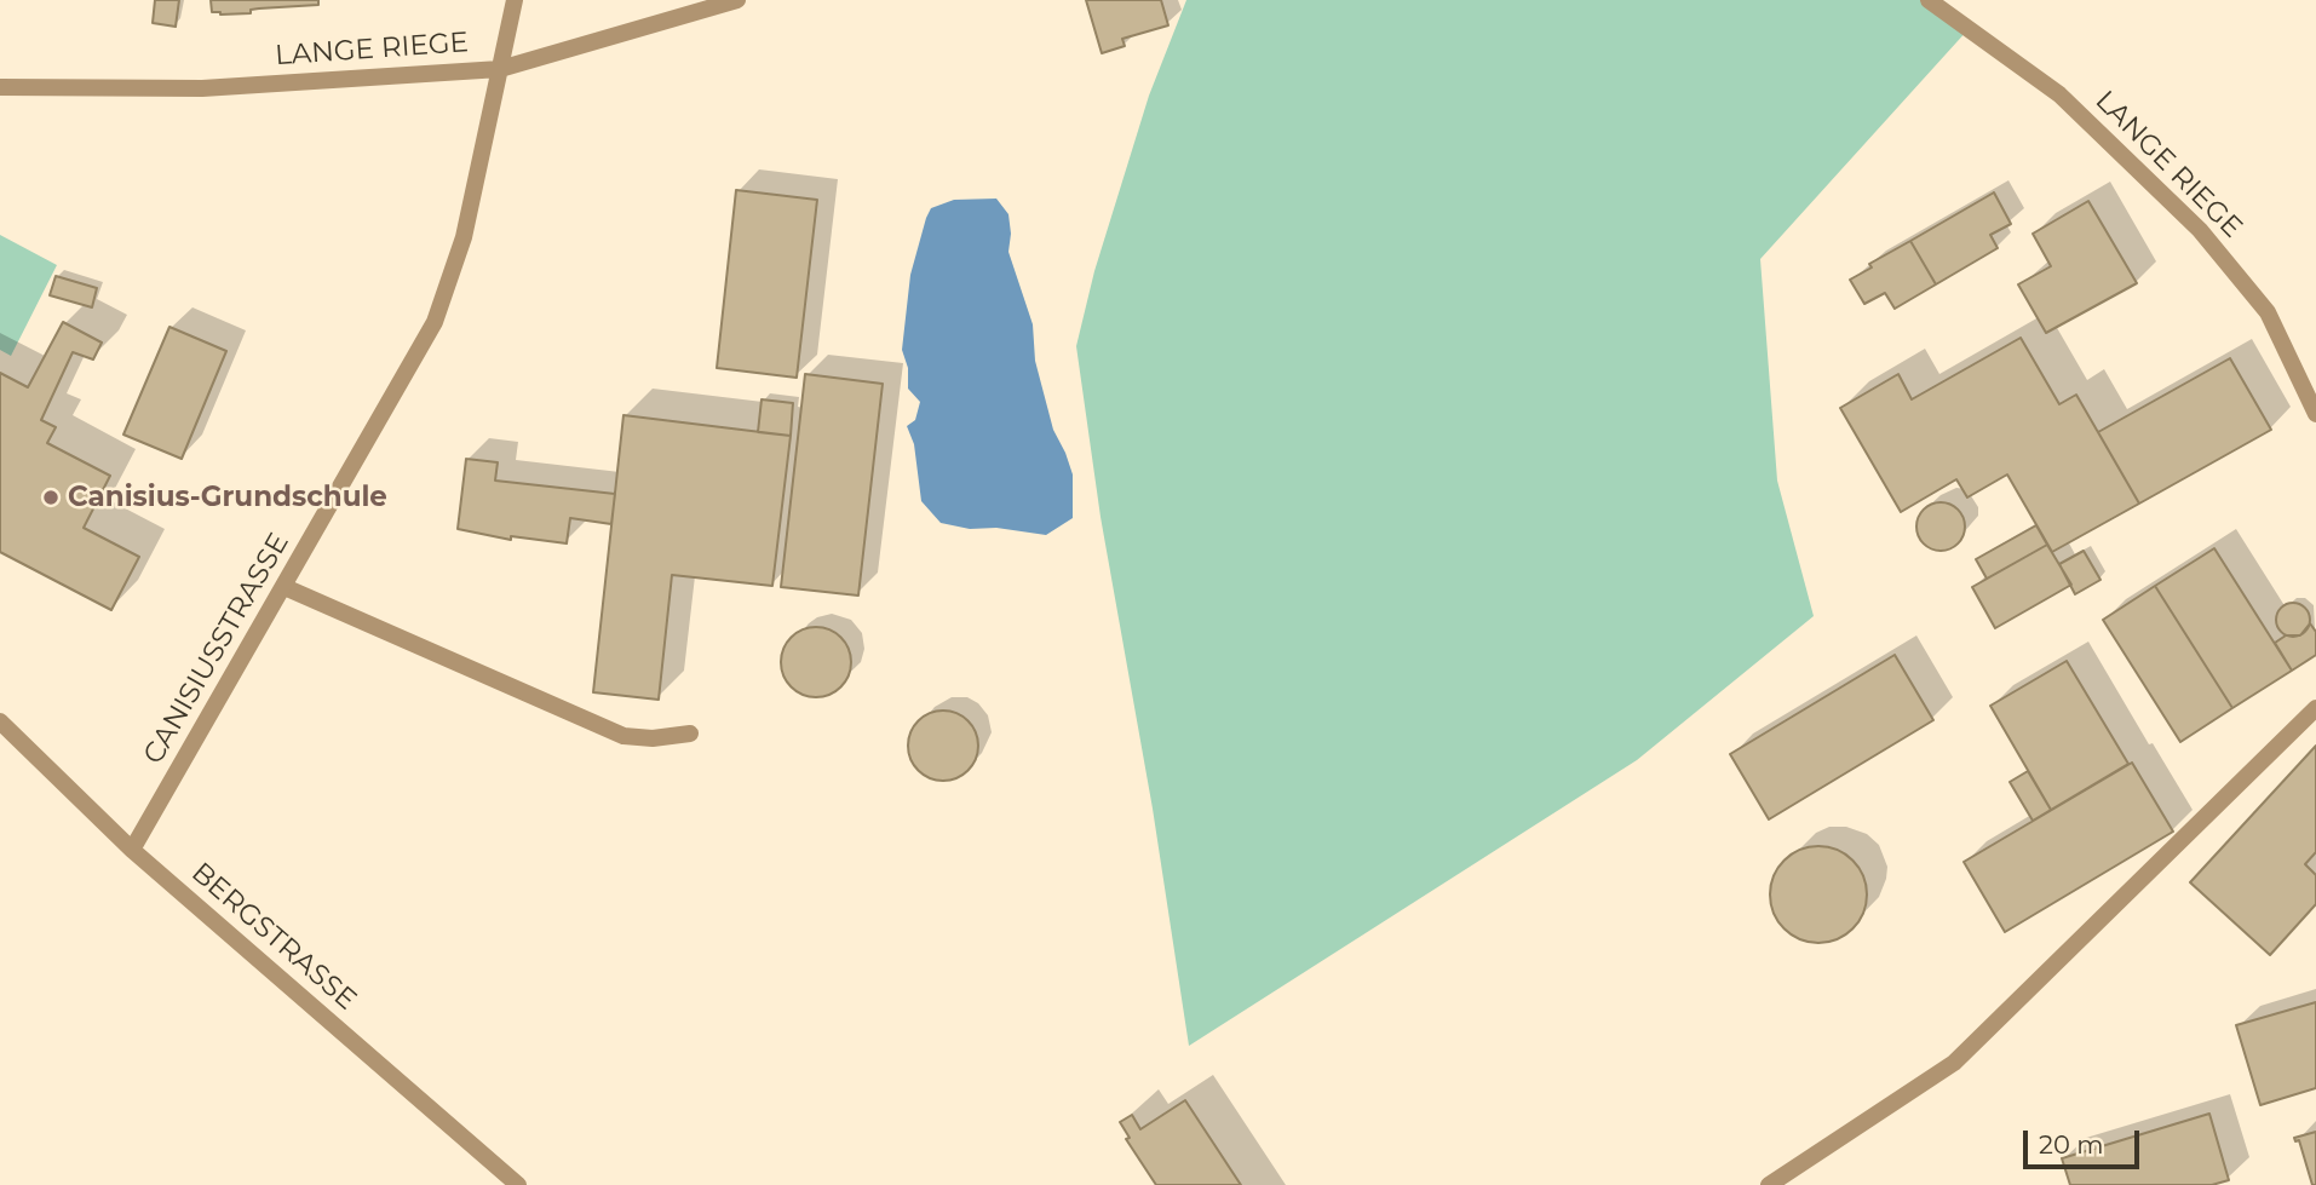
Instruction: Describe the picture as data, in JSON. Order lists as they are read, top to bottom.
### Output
{
  "streets": {
    "street": ["LANGE RIEGE", "CANISIUSSTRASSE", "BERGSTRASSE"]
  },
  "crossings": [
    ["LANGE RIEGE", "CANISIUSSTRASSE"],
    ["CANISIUSSTRASSE", "BERGSTRASSE"]
  ],
  "places": ["Canisius-Grundschule"],
  "scale_bar": "20 m"
}
